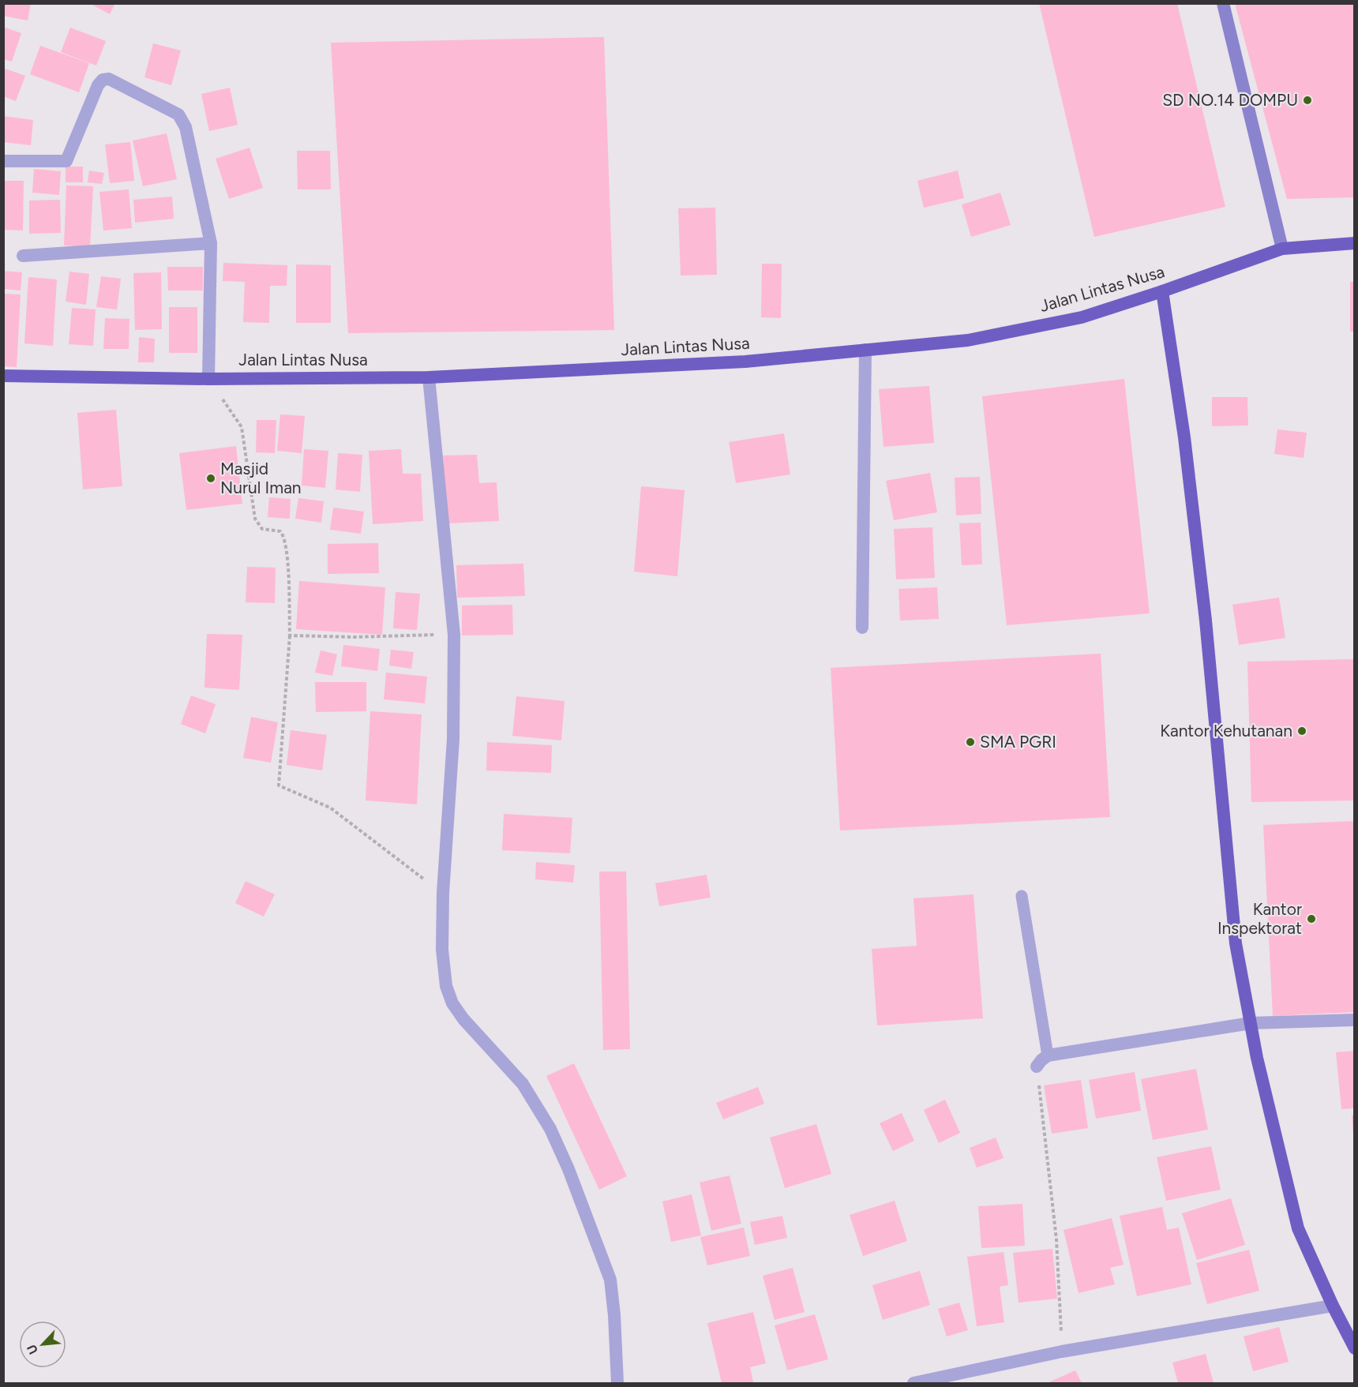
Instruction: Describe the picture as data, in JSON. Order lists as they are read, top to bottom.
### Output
{
  "streets": {
    "highway": ["Jalan Lintas Nusa"]
  },
  "places": [
    "SD NO.14 DOMPU",
    "Masjid Nurul Iman",
    "Kantor Kehutanan",
    "SMA PGRI",
    "Kantor Inspektorat"
  ],
  "north": "bottom left"
}
